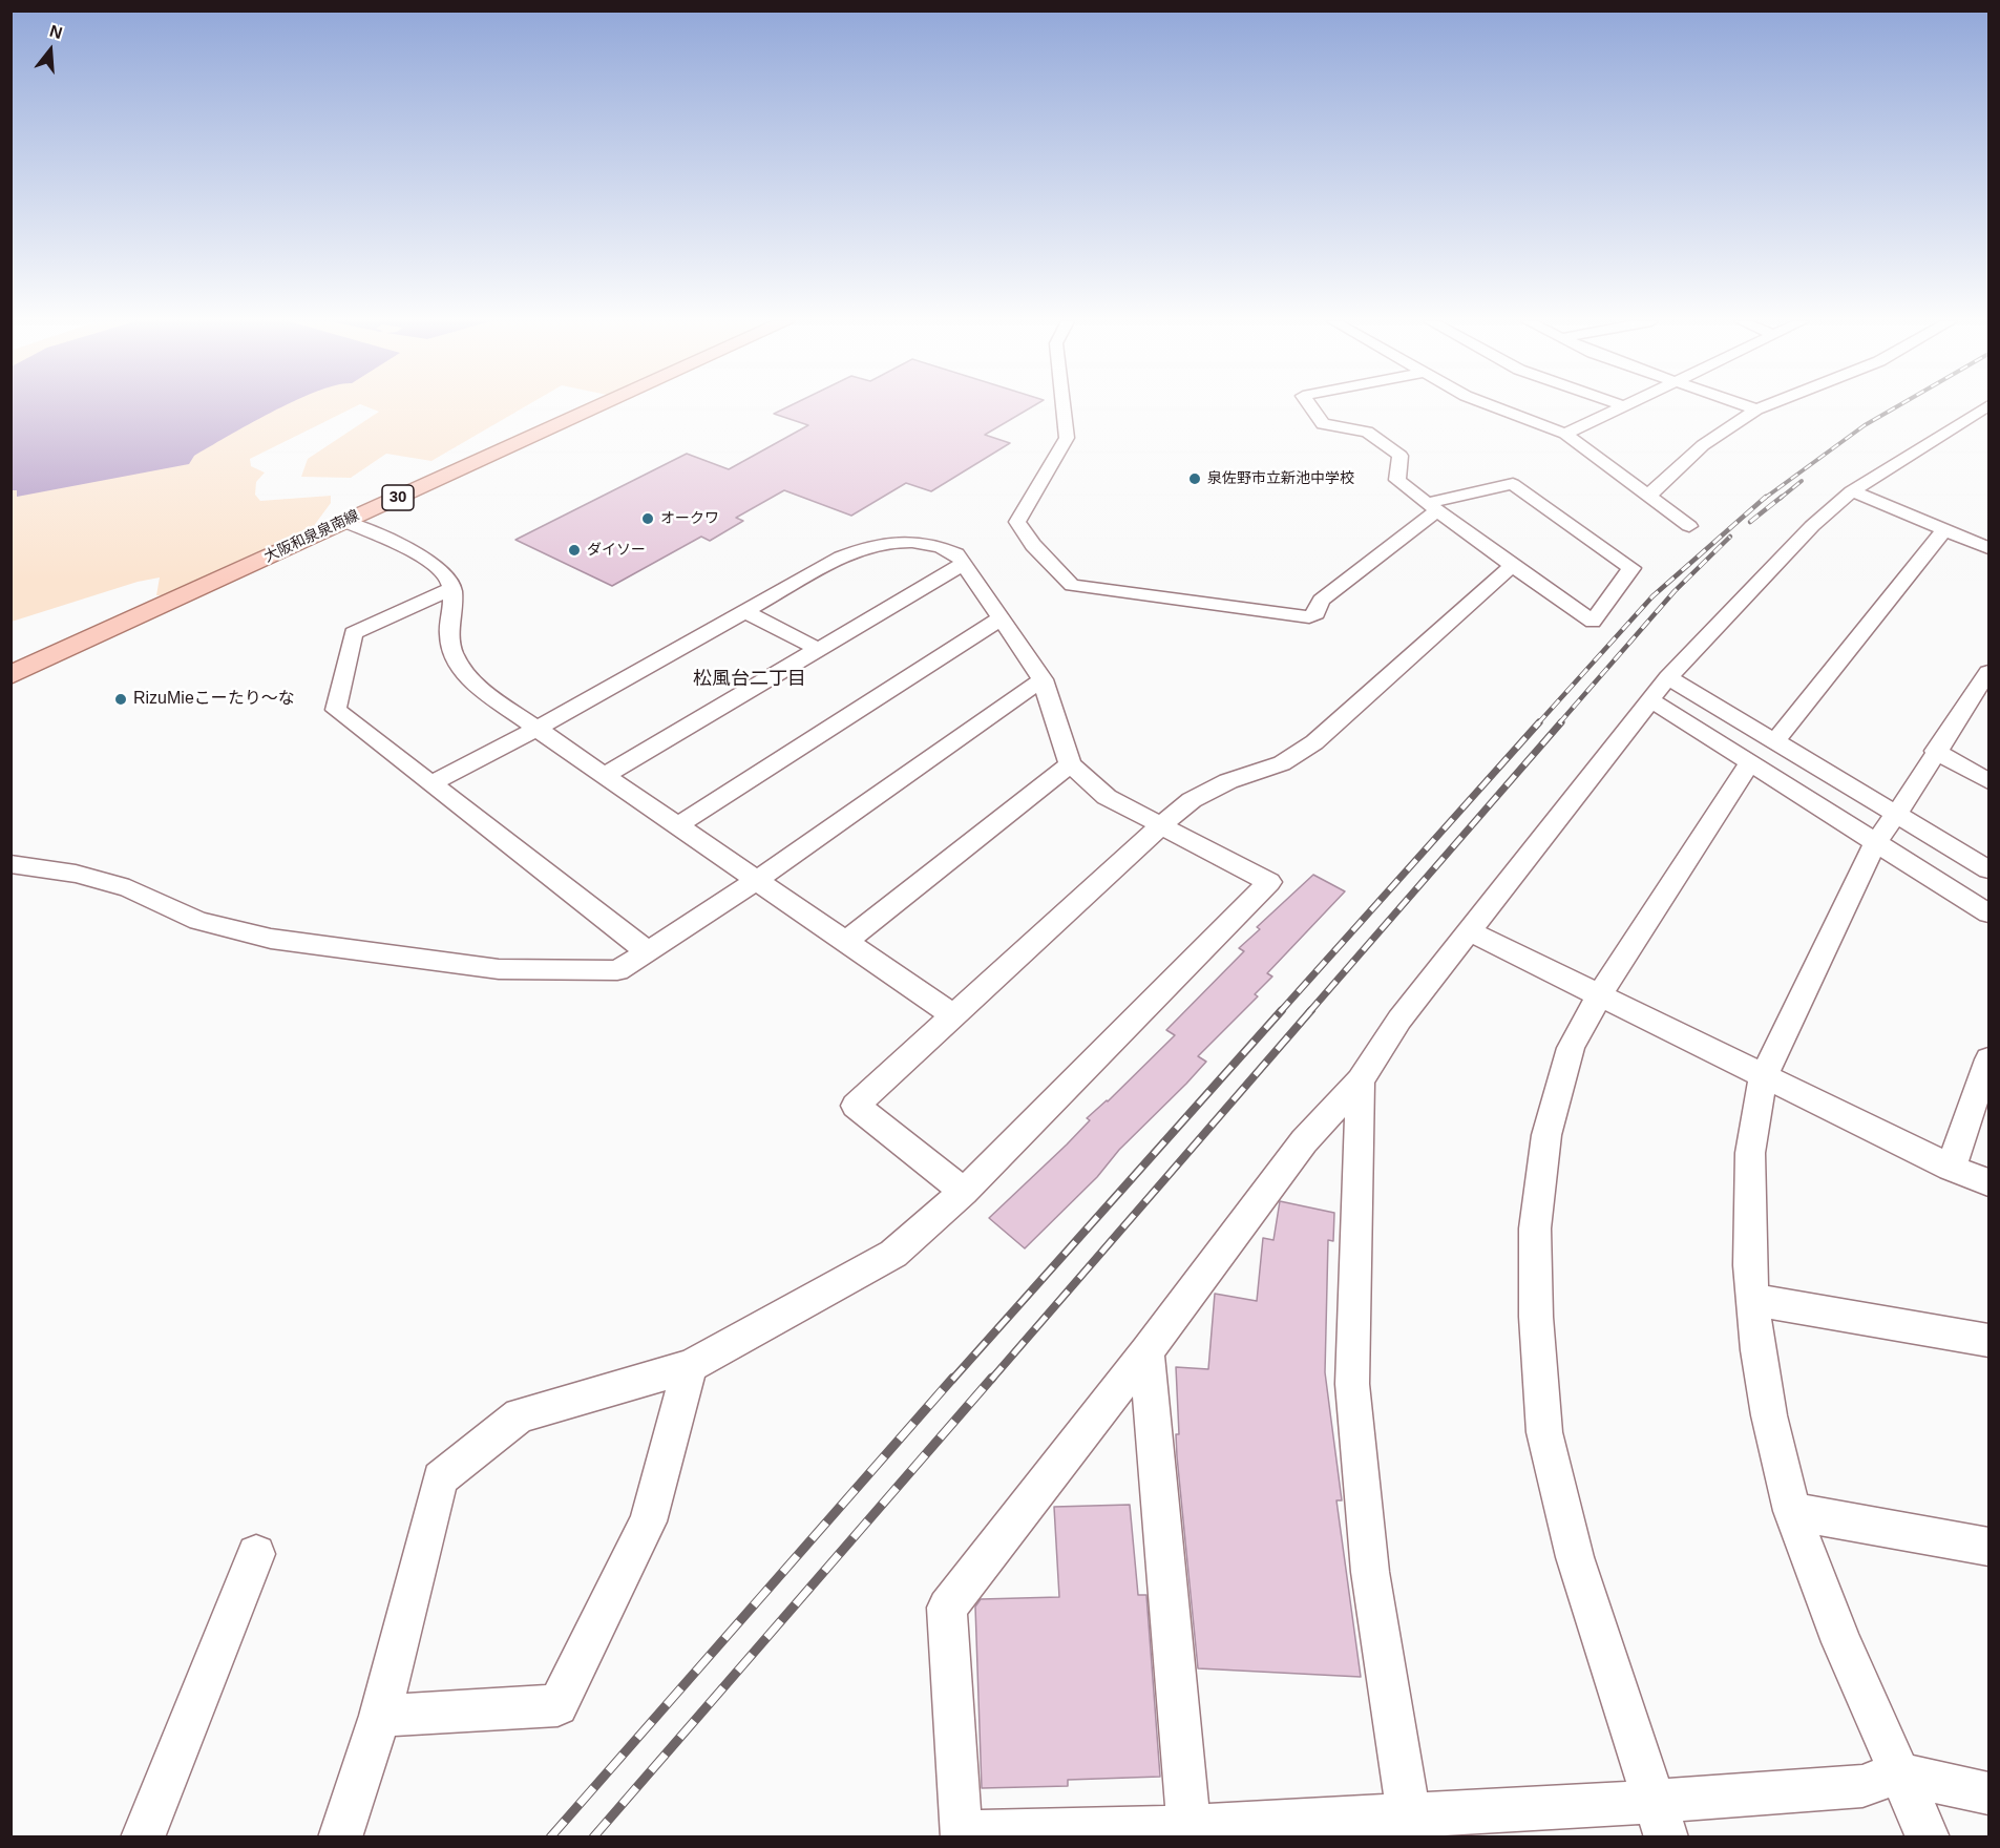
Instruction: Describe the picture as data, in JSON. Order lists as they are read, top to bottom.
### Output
{
  "streets": {
    "main road": ["30", "大阪和泉泉南線"]
  },
  "districts": ["松風台二丁目"],
  "places": [
    "泉佐野市立新池中学校",
    "オークワ",
    "ダイソー",
    "RizuMieこーたり～な"
  ],
  "north": "top"
}
